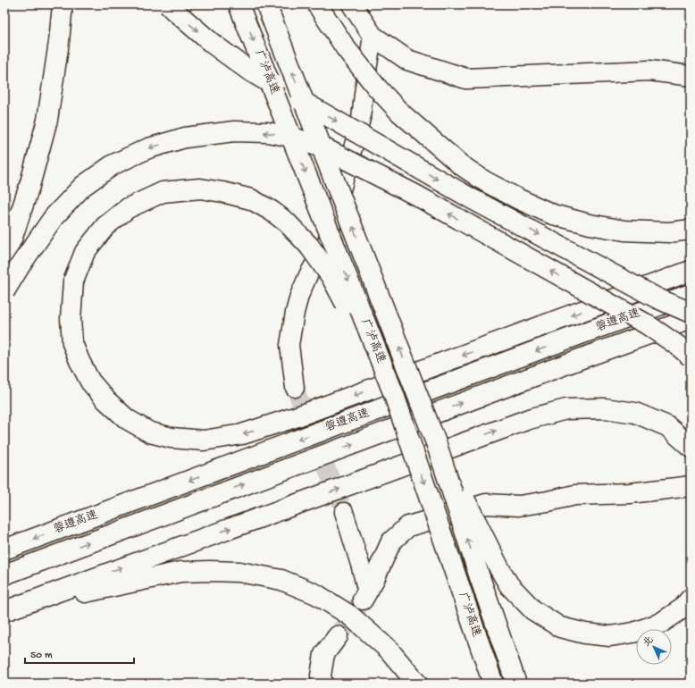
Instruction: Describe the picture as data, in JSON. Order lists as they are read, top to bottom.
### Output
{
  "streets": {
    "main road": ["广泸高速", "蓉遵高速"]
  },
  "scale_bar": "50 m",
  "north": "top left"
}
